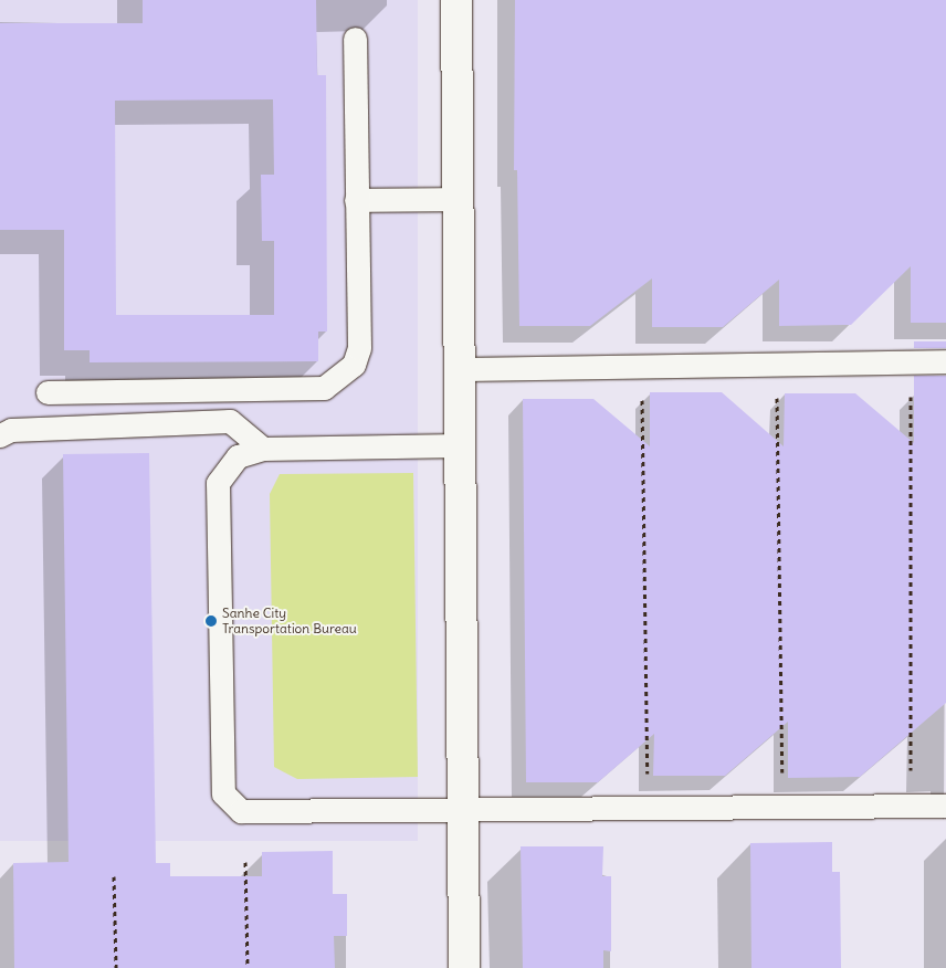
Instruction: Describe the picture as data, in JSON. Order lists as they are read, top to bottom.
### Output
{
  "places": ["Sanhe City Transportation Bureau"]
}
